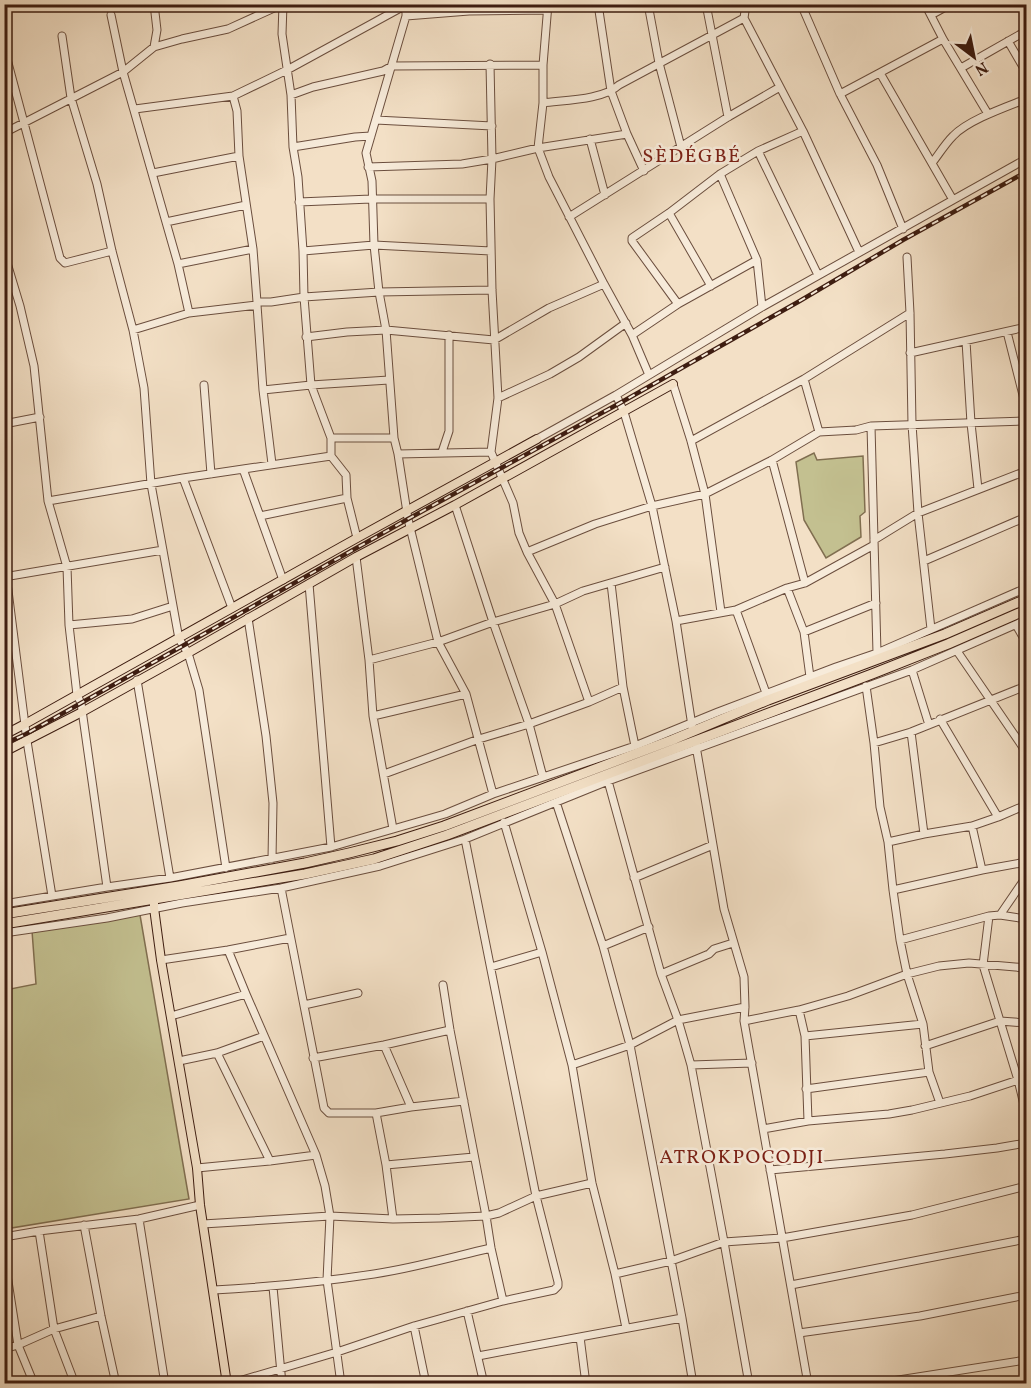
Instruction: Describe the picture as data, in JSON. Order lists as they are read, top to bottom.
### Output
{
  "districts": ["SÈDÉGBÉ", "ATROKPOCODJI"],
  "north": "bottom right"
}
